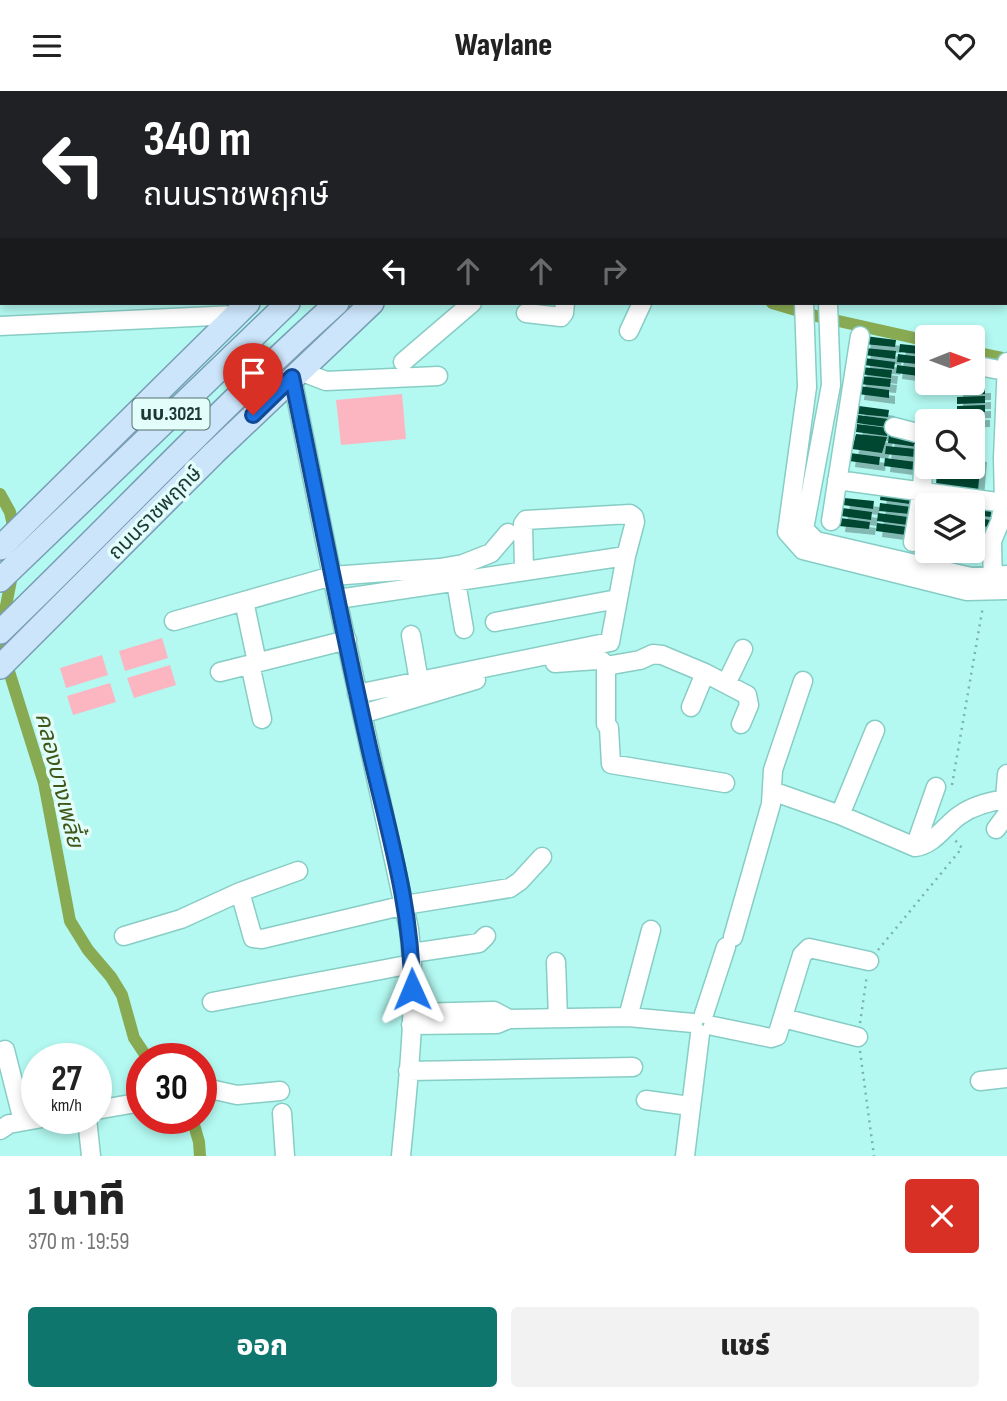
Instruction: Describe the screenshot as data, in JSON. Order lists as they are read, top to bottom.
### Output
{
  "streets": {
    "main road": ["นบ.3021", "ถนนราชพฤกษ์"]
  },
  "water": ["คลองบางเพลี้ย"],
  "north": "right",
  "page": {
    "header": "Waylane",
    "turn": ["340 m", "ถนนราชพฤกษ์"],
    "speed": "27 km/h",
    "limit": "30",
    "heading": ["1 นาที", "370 m · 19:59"],
    "buttons": ["ออก", "แชร์"]
  }
}
